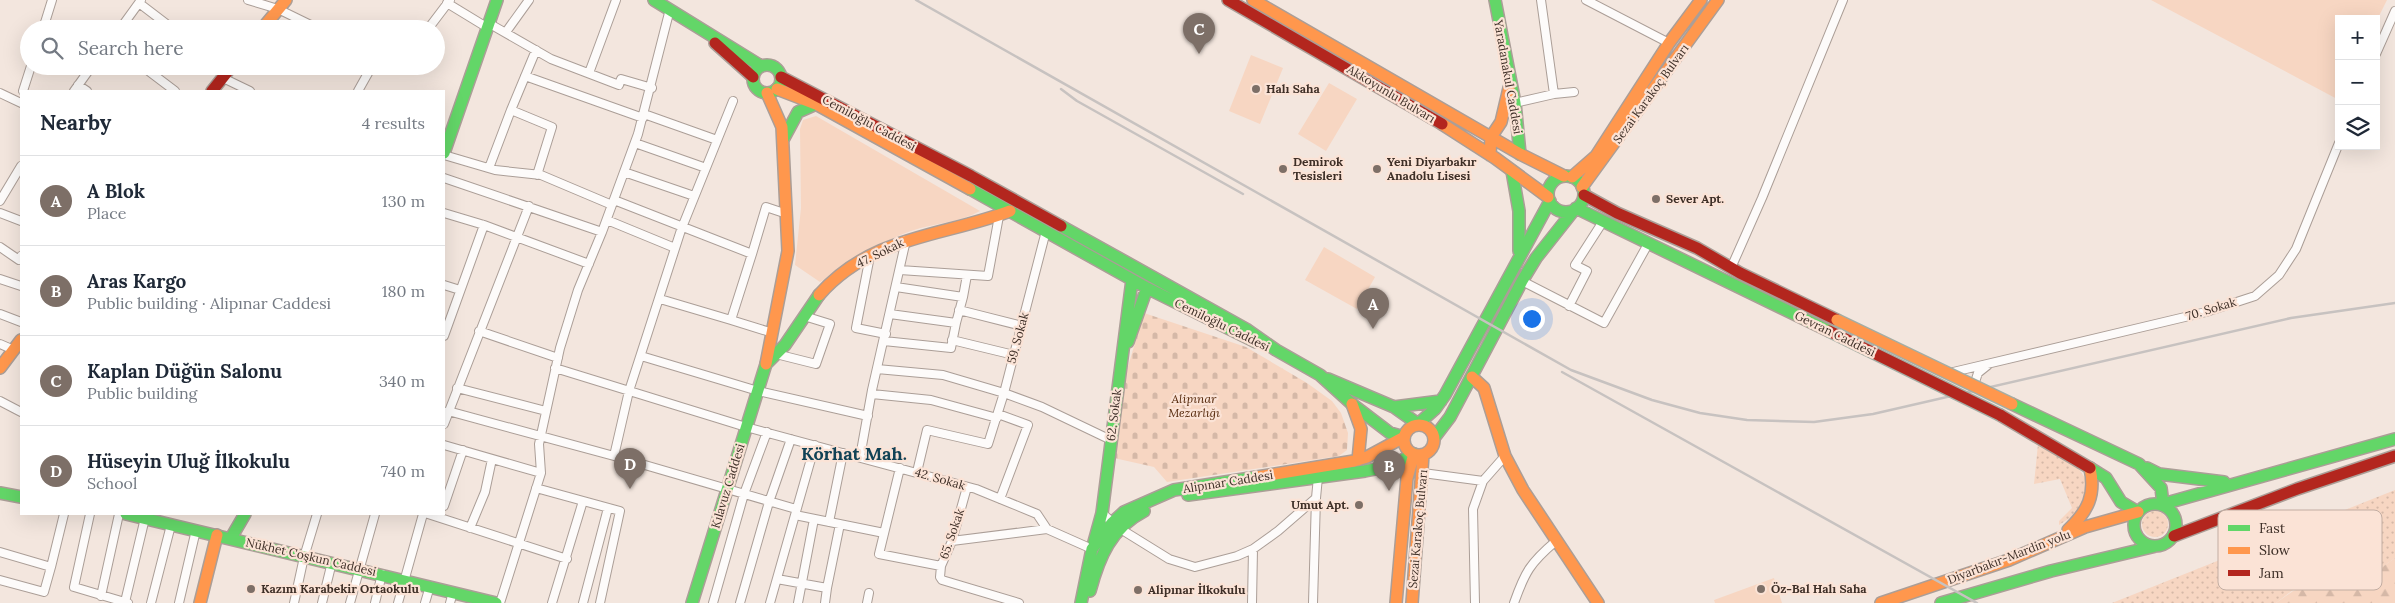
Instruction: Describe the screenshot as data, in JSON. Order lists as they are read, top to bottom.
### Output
{
  "streets": {
    "main road": [
      "Yaradanakul Caddesi",
      "Akkoyunlu Bulvarı",
      "Sezai Karakoç Bulvarı",
      "Cemiloğlu Caddesi",
      "47. Sokak",
      "Gevran Caddesi",
      "62. Sokak",
      "Alipınar Caddesi",
      "Kılavuz Caddesi",
      "Nükhet Coşkun Caddesi",
      "Diyarbakır-Mardin yolu"
    ],
    "street": [
      "70. Sokak",
      "59. Sokak",
      "42. Sokak",
      "65. Sokak"
    ]
  },
  "crossings": [
    ["Yaradanakul Caddesi", "Akkoyunlu Bulvarı"],
    ["Akkoyunlu Bulvarı", "Sezai Karakoç Bulvarı"],
    ["Akkoyunlu Bulvarı", "Gevran Caddesi"],
    ["Sezai Karakoç Bulvarı", "Gevran Caddesi"],
    ["Sezai Karakoç Bulvarı", "Alipınar Caddesi"],
    ["Cemiloğlu Caddesi", "47. Sokak"],
    ["Cemiloğlu Caddesi", "59. Sokak"],
    ["Cemiloğlu Caddesi", "62. Sokak"],
    ["47. Sokak", "Kılavuz Caddesi"],
    ["Gevran Caddesi", "Diyarbakır-Mardin yolu"],
    ["59. Sokak", "42. Sokak"],
    ["62. Sokak", "42. Sokak"],
    ["62. Sokak", "Alipınar Caddesi"],
    ["42. Sokak", "Alipınar Caddesi"],
    ["42. Sokak", "Kılavuz Caddesi"],
    ["42. Sokak", "65. Sokak"]
  ],
  "districts": ["Körhat Mah."],
  "parks": ["Alipınar Mezarlığı"],
  "places": [
    "Halı Saha",
    "Demirok Tesisleri",
    "Yeni Diyarbakır Anadolu Lisesi",
    "Sever Apt.",
    "Umut Apt.",
    "Kazım Karabekir Ortaokulu",
    "Öz-Bal Halı Saha",
    "Alipınar İlkokulu"
  ],
  "legend": ["Fast", "Slow", "Jam"],
  "page": {
    "pins": [
      "C",
      "A",
      "D",
      "B"
    ],
    "map_buttons": ["+", "−"],
    "search": "Search here",
    "heading": ["Nearby", "4 results"],
    "list": [
      {
        "mark": "A",
        "name": "A Blok",
        "note": "Place",
        "value": "130 m"
      },
      {
        "mark": "B",
        "name": "Aras Kargo",
        "note": "Public building · Alipınar Caddesi",
        "value": "180 m"
      },
      {
        "mark": "C",
        "name": "Kaplan Düğün Salonu",
        "note": "Public building",
        "value": "340 m"
      },
      {
        "mark": "D",
        "name": "Hüseyin Uluğ İlkokulu",
        "note": "School",
        "value": "740 m"
      }
    ]
  }
}
